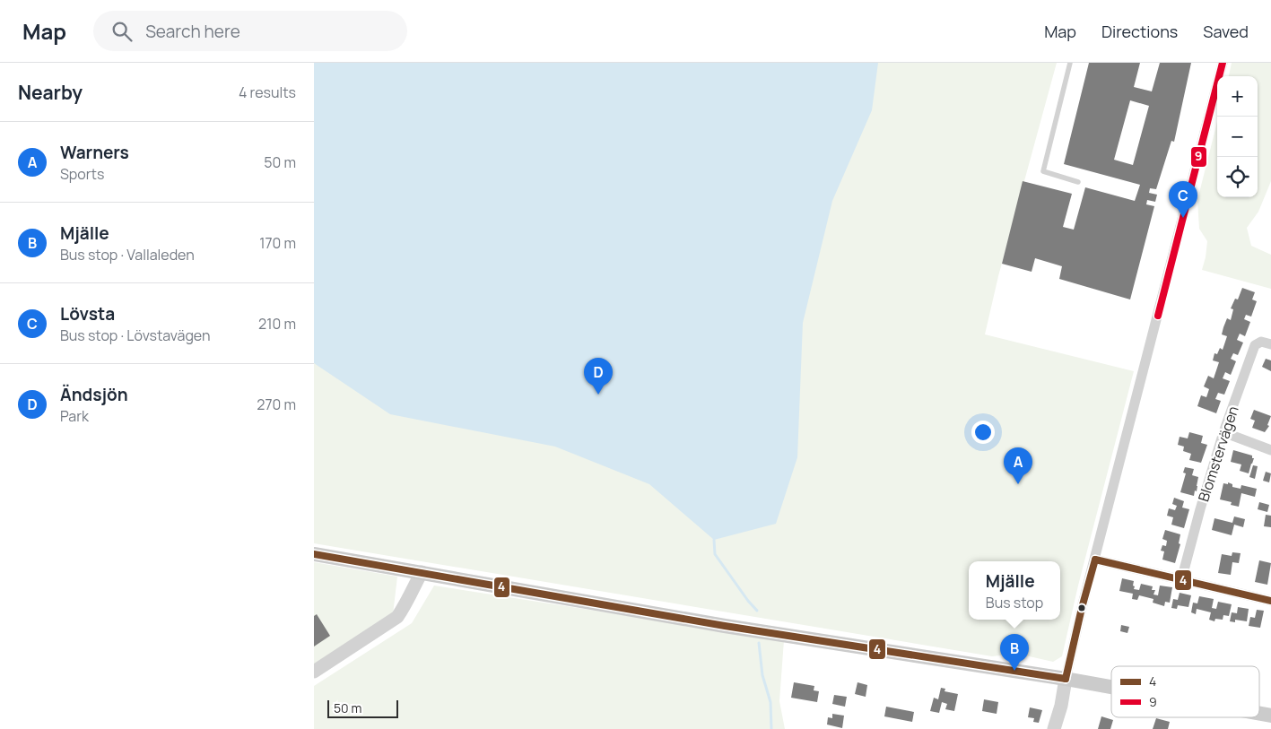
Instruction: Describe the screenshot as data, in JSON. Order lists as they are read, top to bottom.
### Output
{
  "streets": {
    "street": ["Blomstervägen"]
  },
  "lines": ["transit line 9", "transit line 4"],
  "legend": ["4", "9"],
  "scale_bar": "50 m",
  "page": {
    "header": "Map",
    "search": "Search here",
    "nav": ["Map", "Directions", "Saved"],
    "heading": ["Nearby", "4 results"],
    "map_buttons": ["+", "−"],
    "list": [
      {
        "mark": "A",
        "name": "Warners",
        "note": "Sports",
        "value": "50 m"
      },
      {
        "mark": "B",
        "name": "Mjälle",
        "note": "Bus stop · Vallaleden",
        "value": "170 m"
      },
      {
        "mark": "C",
        "name": "Lövsta",
        "note": "Bus stop · Lövstavägen",
        "value": "210 m"
      },
      {
        "mark": "D",
        "name": "Ändsjön",
        "note": "Park",
        "value": "270 m"
      }
    ],
    "pins": [
      "C",
      "D",
      "A",
      "B"
    ],
    "popup": ["Mjälle", "Bus stop"],
    "scale": "50 m"
  }
}
